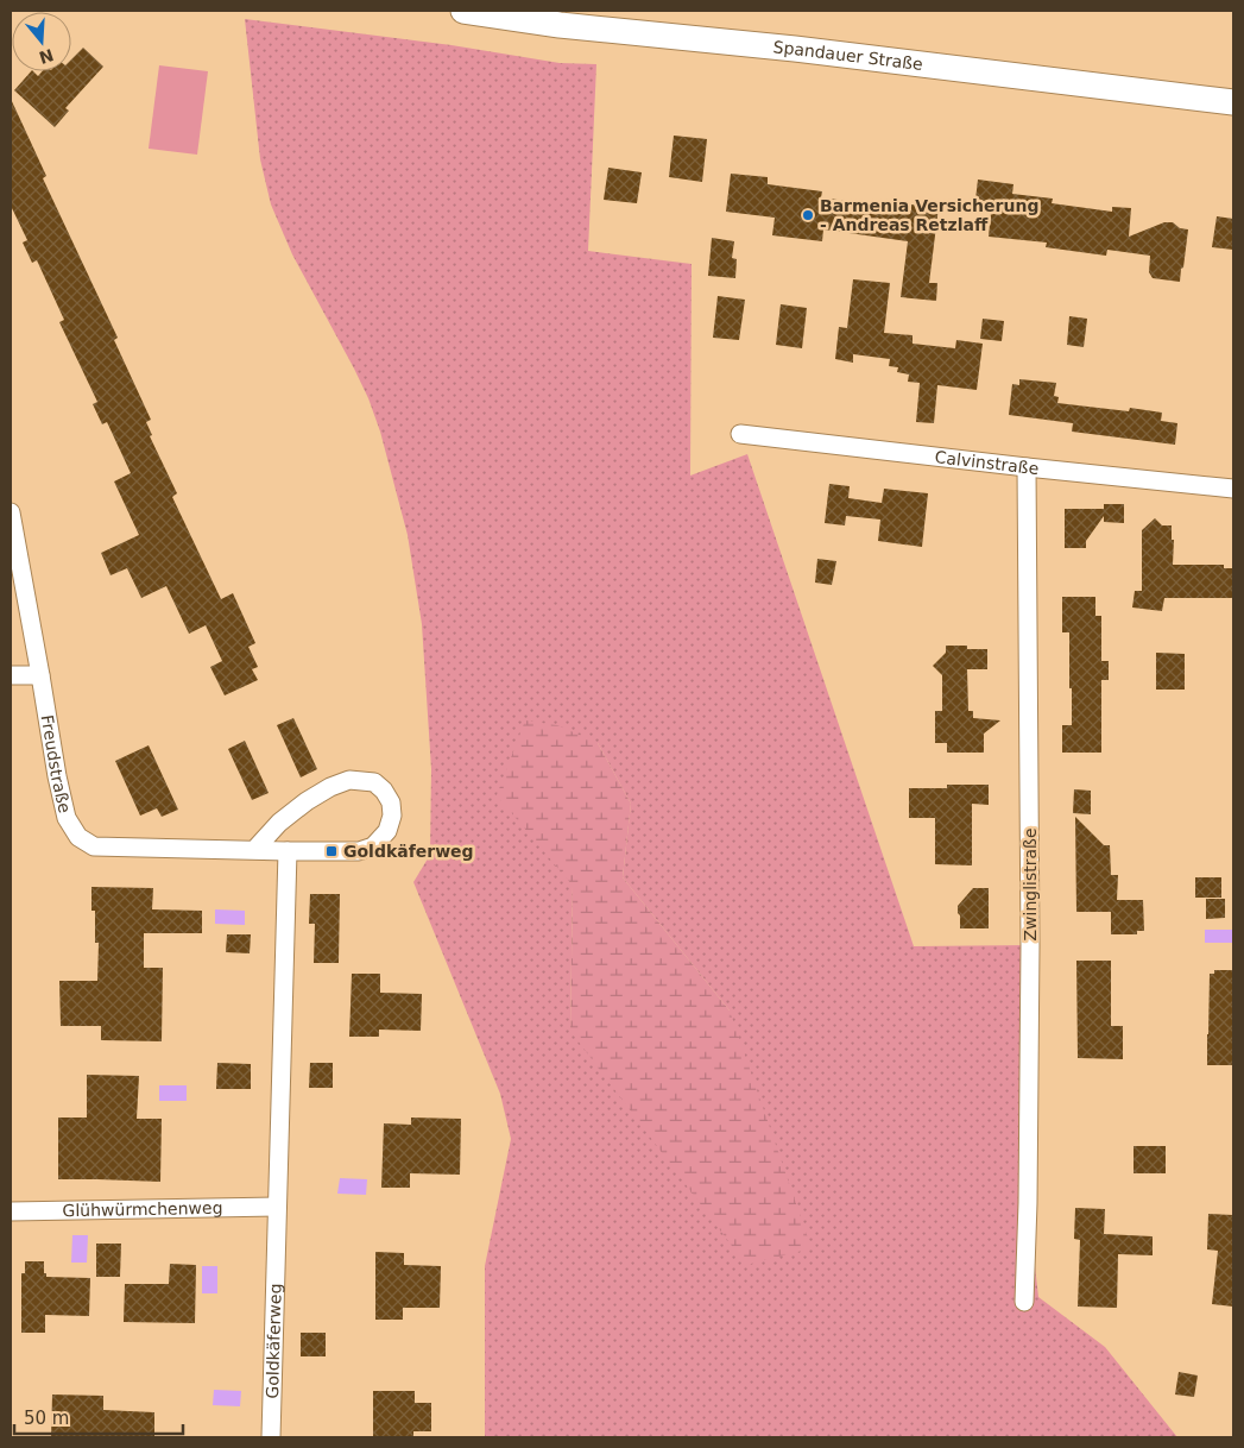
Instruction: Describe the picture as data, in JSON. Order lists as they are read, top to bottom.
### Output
{
  "streets": {
    "main road": ["Spandauer Straße"],
    "street": [
      "Calvinstraße",
      "Freudstraße",
      "Zwinglistraße",
      "Glühwürmchenweg",
      "Goldkäferweg"
    ]
  },
  "crossings": [
    ["Calvinstraße", "Zwinglistraße"],
    ["Freudstraße", "Goldkäferweg"],
    ["Glühwürmchenweg", "Goldkäferweg"]
  ],
  "places": {
    "other": ["Barmenia Versicherung - Andreas Retzlaff"],
    "transit": ["Goldkäferweg"]
  },
  "scale_bar": "50 m",
  "north": "bottom"
}
